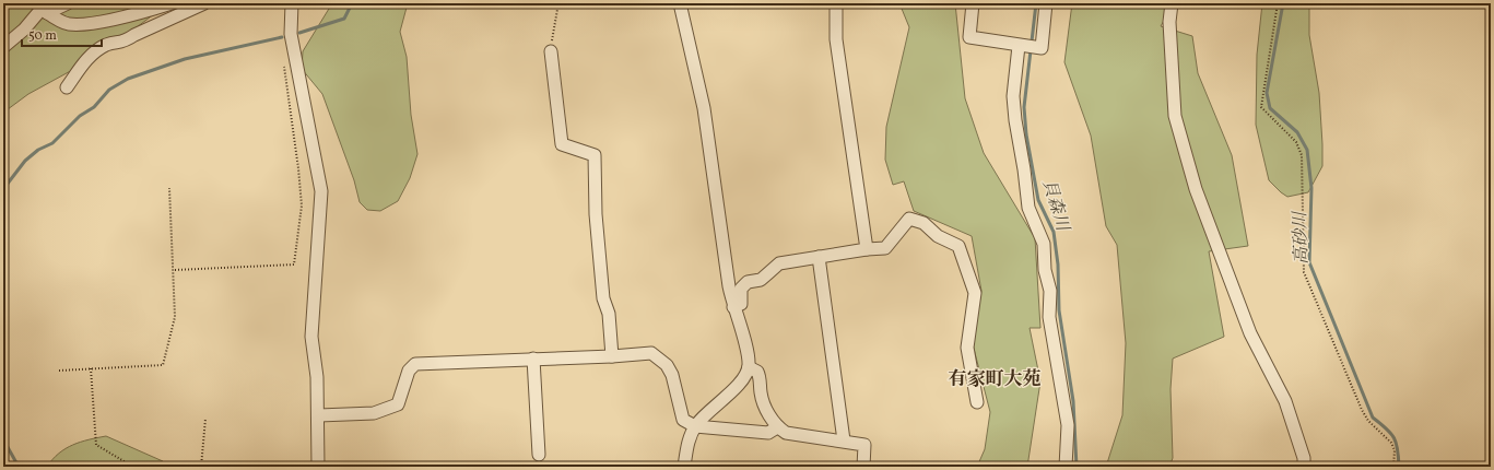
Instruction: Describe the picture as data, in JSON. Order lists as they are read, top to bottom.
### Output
{
  "districts": ["有家町大苑"],
  "water": ["貝森川", "高砂川"],
  "scale_bar": "50 m"
}
